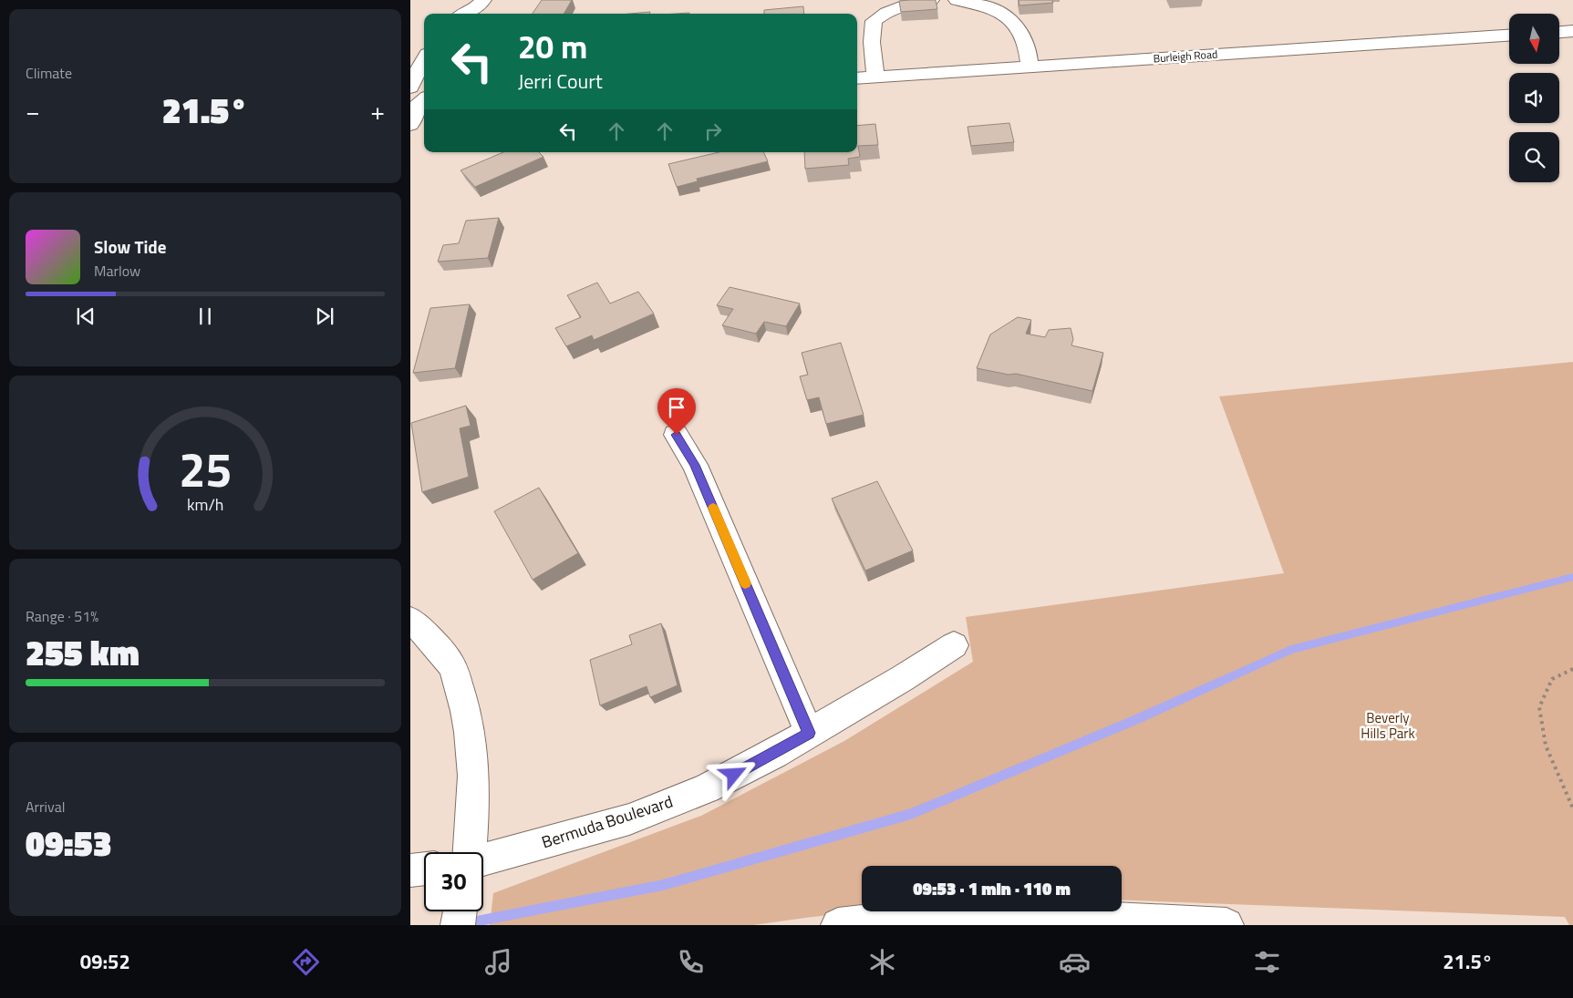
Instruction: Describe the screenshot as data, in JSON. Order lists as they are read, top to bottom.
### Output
{
  "streets": {
    "street": ["Burleigh Road", "Bermuda Boulevard"]
  },
  "parks": ["Beverly Hills Park"],
  "north": "bottom",
  "page": {
    "tile": [
      "Climate",
      ["Range · 51%", "255 km"],
      ["Arrival", "09:53"]
    ],
    "turn": ["20 m", "Jerri Court"],
    "heat": ["−", "21.5°", "+"],
    "song": ["Slow Tide", "Marlow"],
    "limit": "30",
    "trip": "09:53 · 1 min · 110 m",
    "tabs": ["09:52", "21.5°"],
    "gauge": ["25", "km/h"]
  }
}
